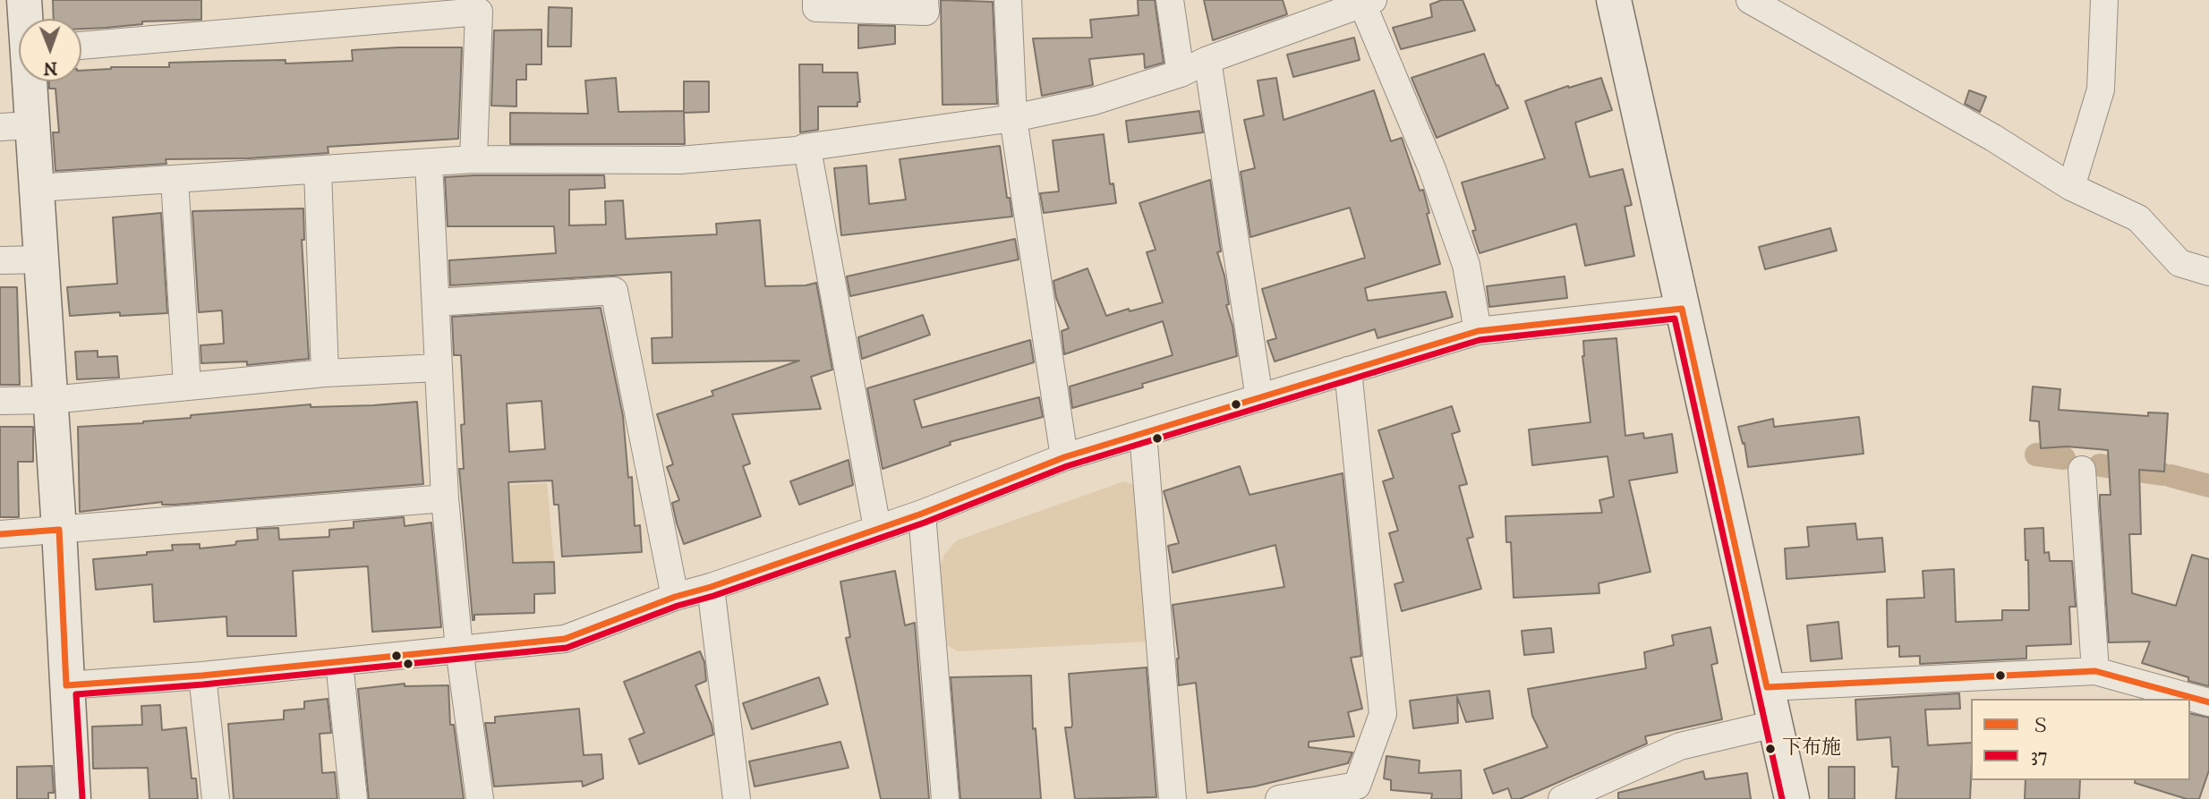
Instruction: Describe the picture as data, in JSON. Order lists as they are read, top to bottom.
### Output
{
  "places": ["下布施"],
  "lines": ["transit line Ｓ", "transit line 37"],
  "legend": ["Ｓ", "37"],
  "north": "bottom"
}
